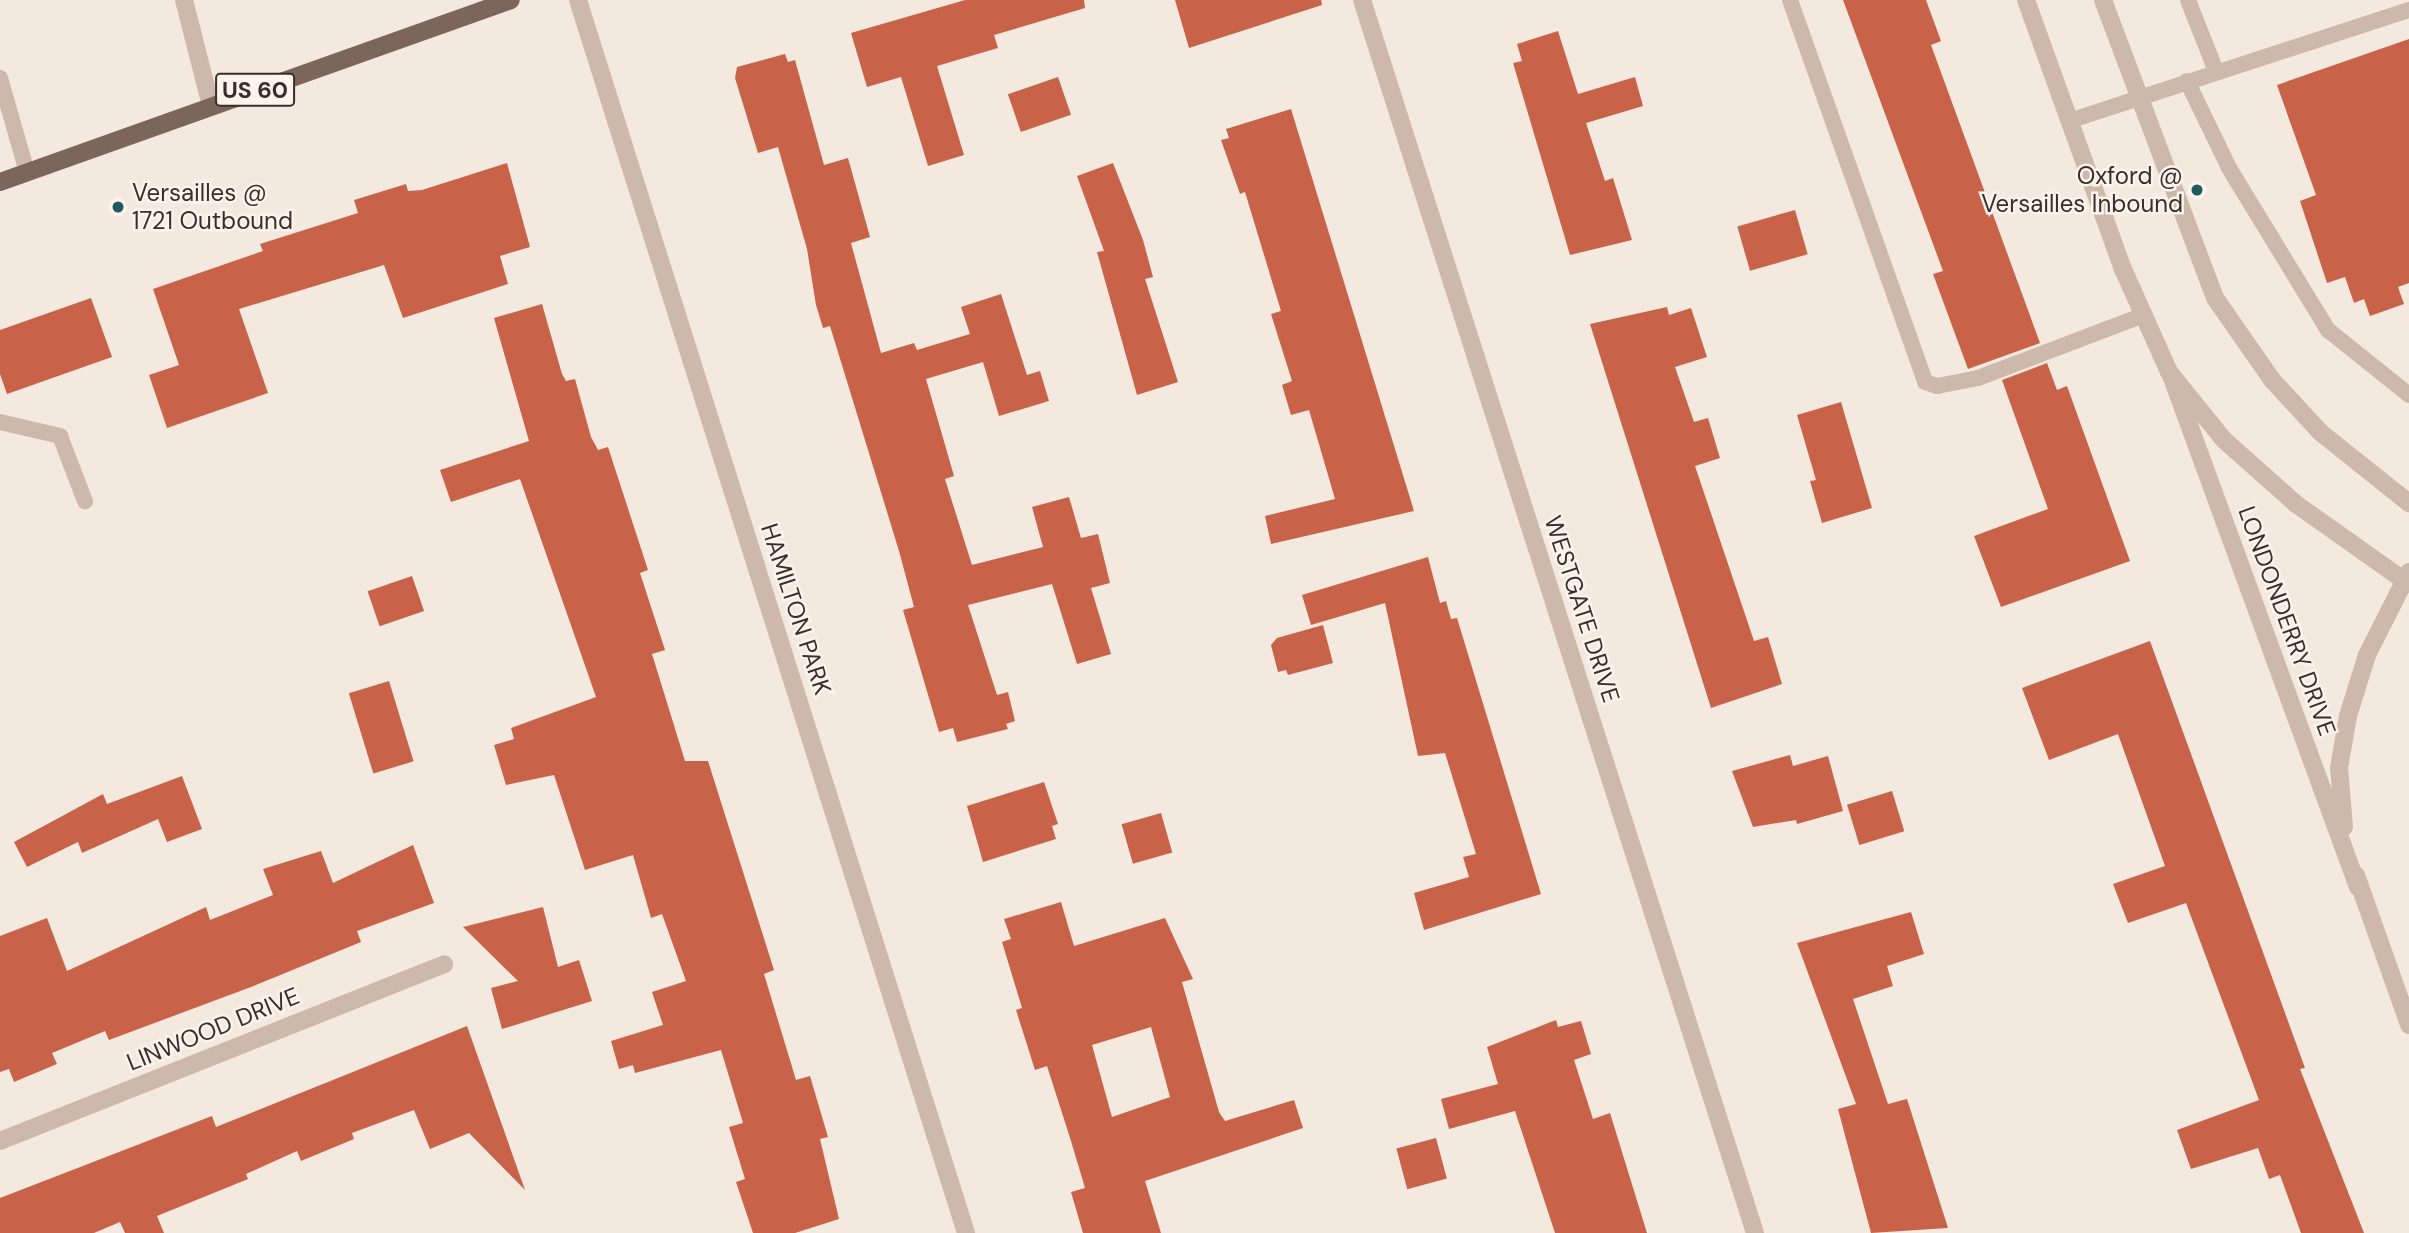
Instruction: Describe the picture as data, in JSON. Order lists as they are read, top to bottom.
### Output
{
  "streets": {
    "main road": ["US 60"],
    "street": [
      "HAMILTON PARK",
      "WESTGATE DRIVE",
      "LONDONDERRY DRIVE",
      "LINWOOD DRIVE"
    ]
  },
  "places": ["Oxford @ Versailles Inbound", "Versailles @ 1721 Outbound"]
}
